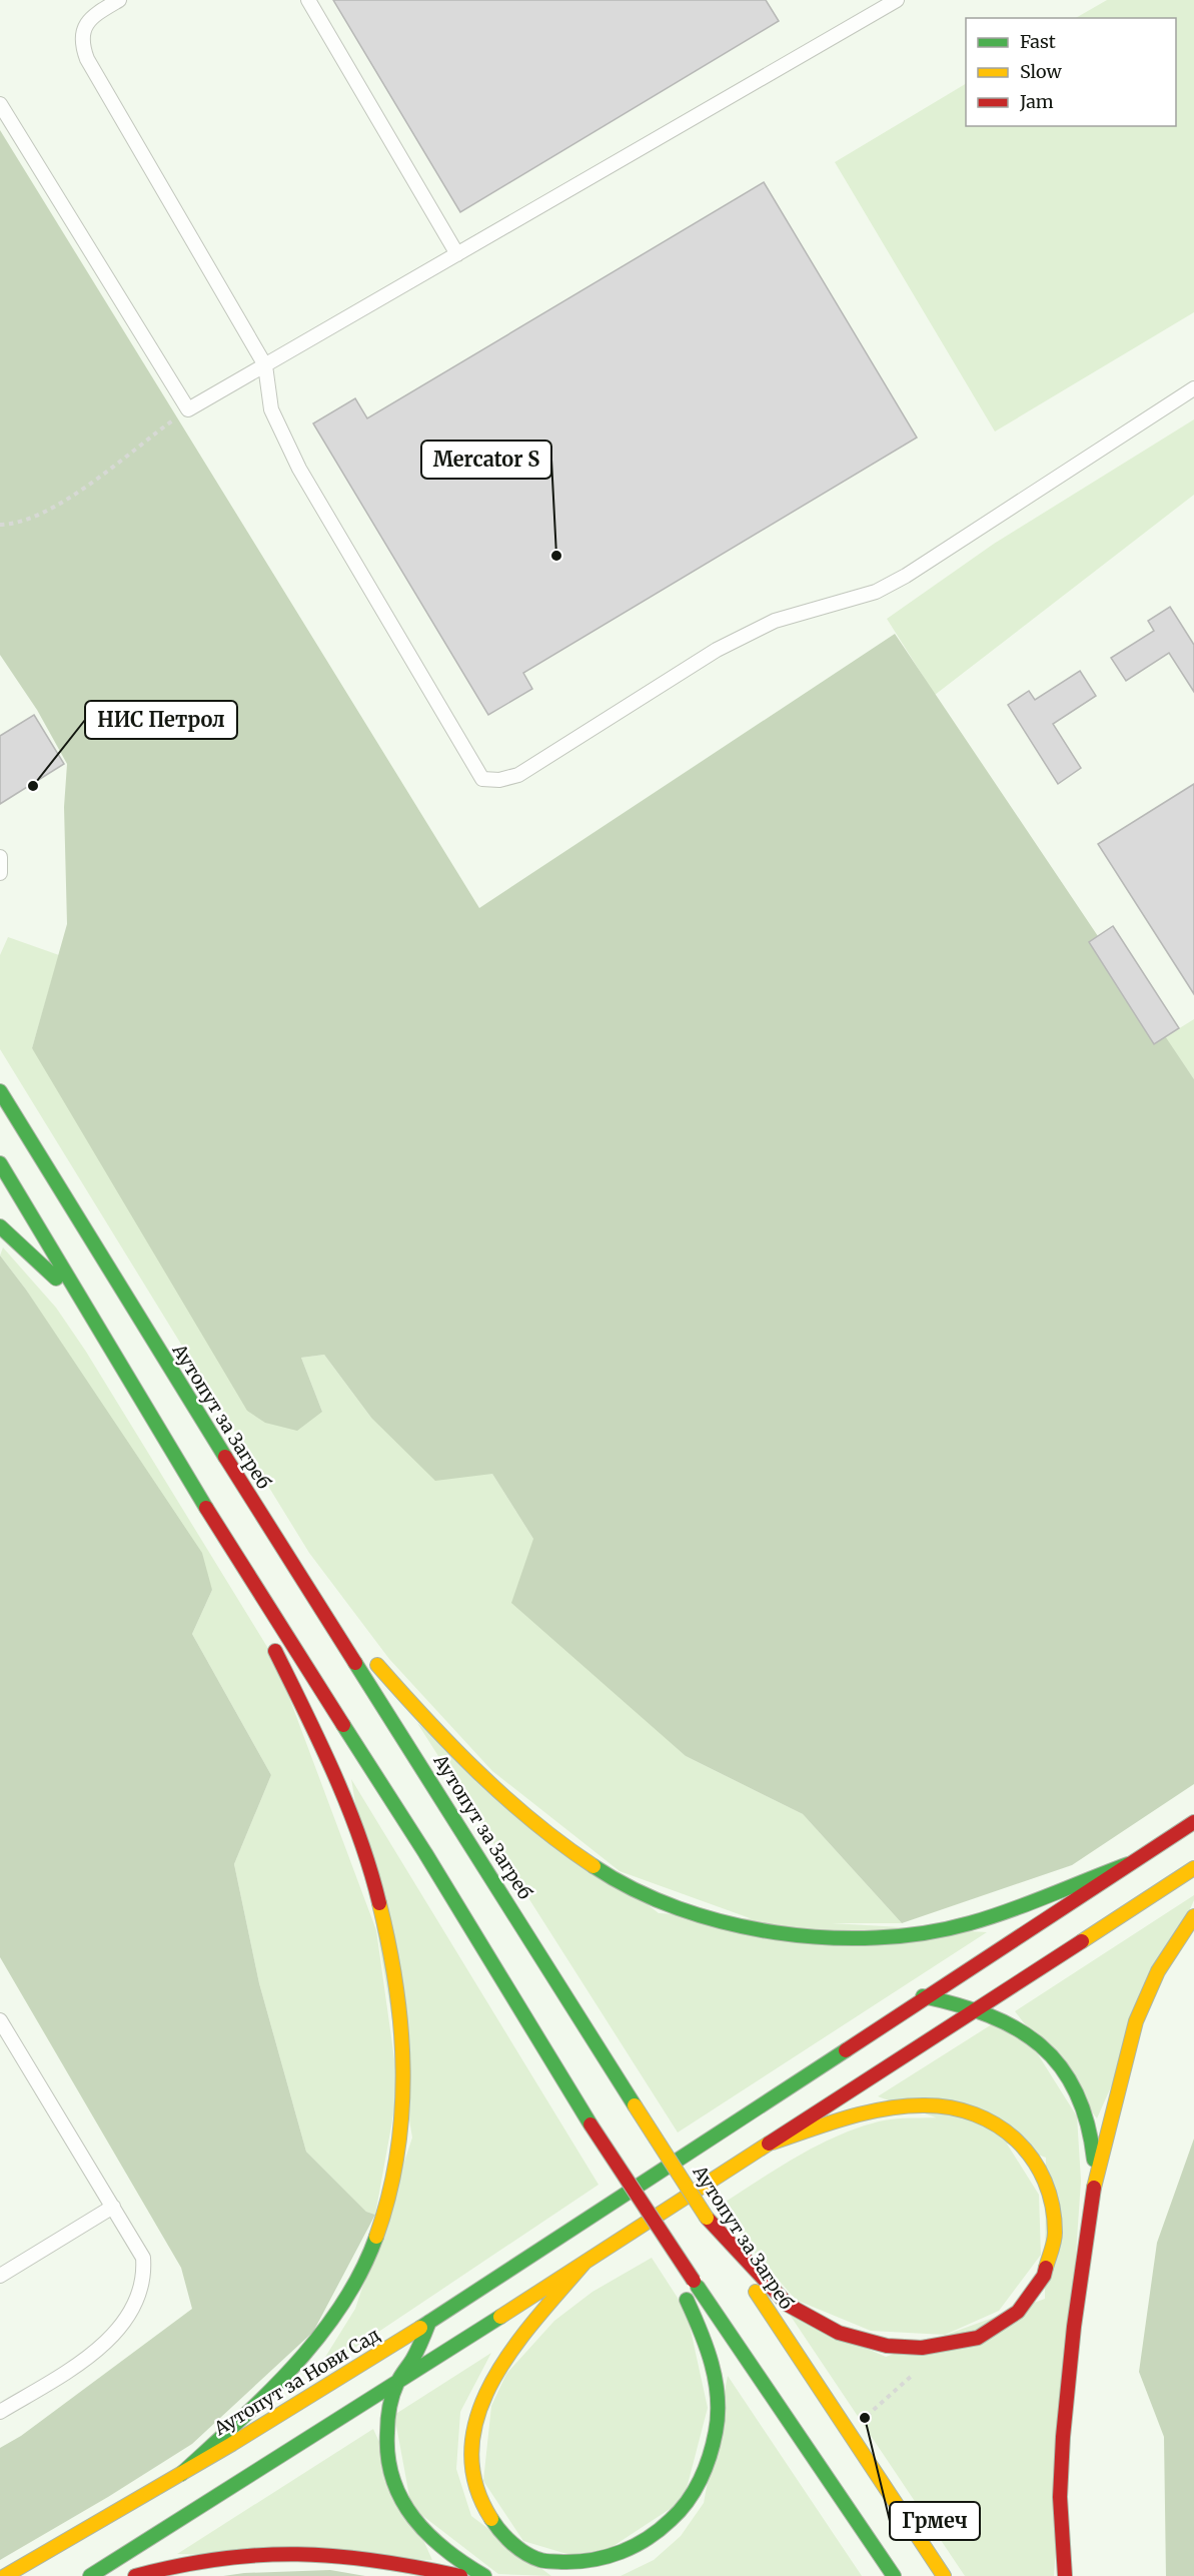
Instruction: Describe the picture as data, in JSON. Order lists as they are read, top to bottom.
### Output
{
  "streets": {
    "main road": ["Аутопут за Загреб", "Аутопут за Нови Сад"]
  },
  "places": ["Mercator S", "НИС Петрол", "Грмеч"],
  "legend": ["Fast", "Slow", "Jam"]
}
